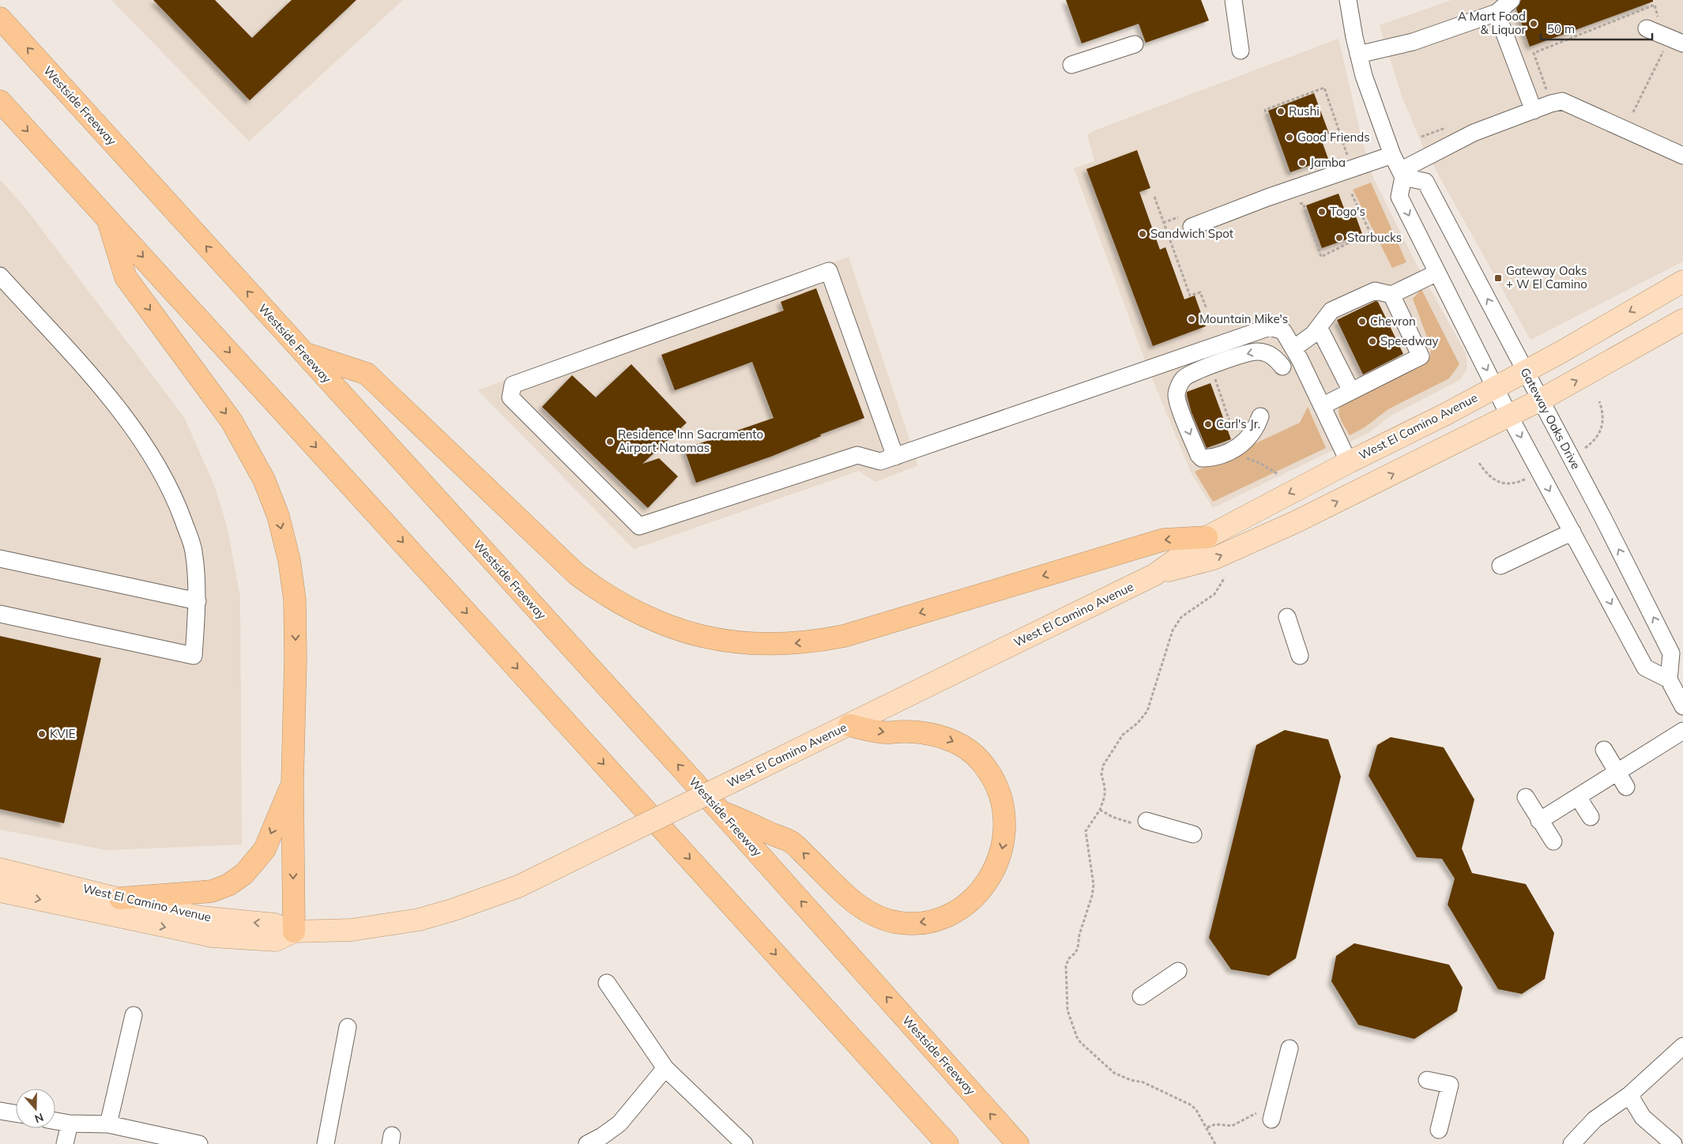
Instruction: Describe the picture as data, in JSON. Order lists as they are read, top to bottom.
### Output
{
  "streets": {
    "highway": ["Westside Freeway"],
    "main road": ["West El Camino Avenue"],
    "street": ["Gateway Oaks Drive"]
  },
  "crossings": [
    ["Gateway Oaks Drive", "West El Camino Avenue"]
  ],
  "places": {
    "other": [
      "A Mart Food & Liquor",
      "Rushi",
      "Good Friends",
      "Jamba",
      "Togo's",
      "Sandwich Spot",
      "Starbucks",
      "Mountain Mike's",
      "Chevron",
      "Speedway",
      "Carl's Jr.",
      "Residence Inn Sacramento Airport Natomas",
      "KVIE"
    ],
    "transit": ["Gateway Oaks + W El Camino"]
  },
  "scale_bar": "50 m",
  "north": "bottom"
}
